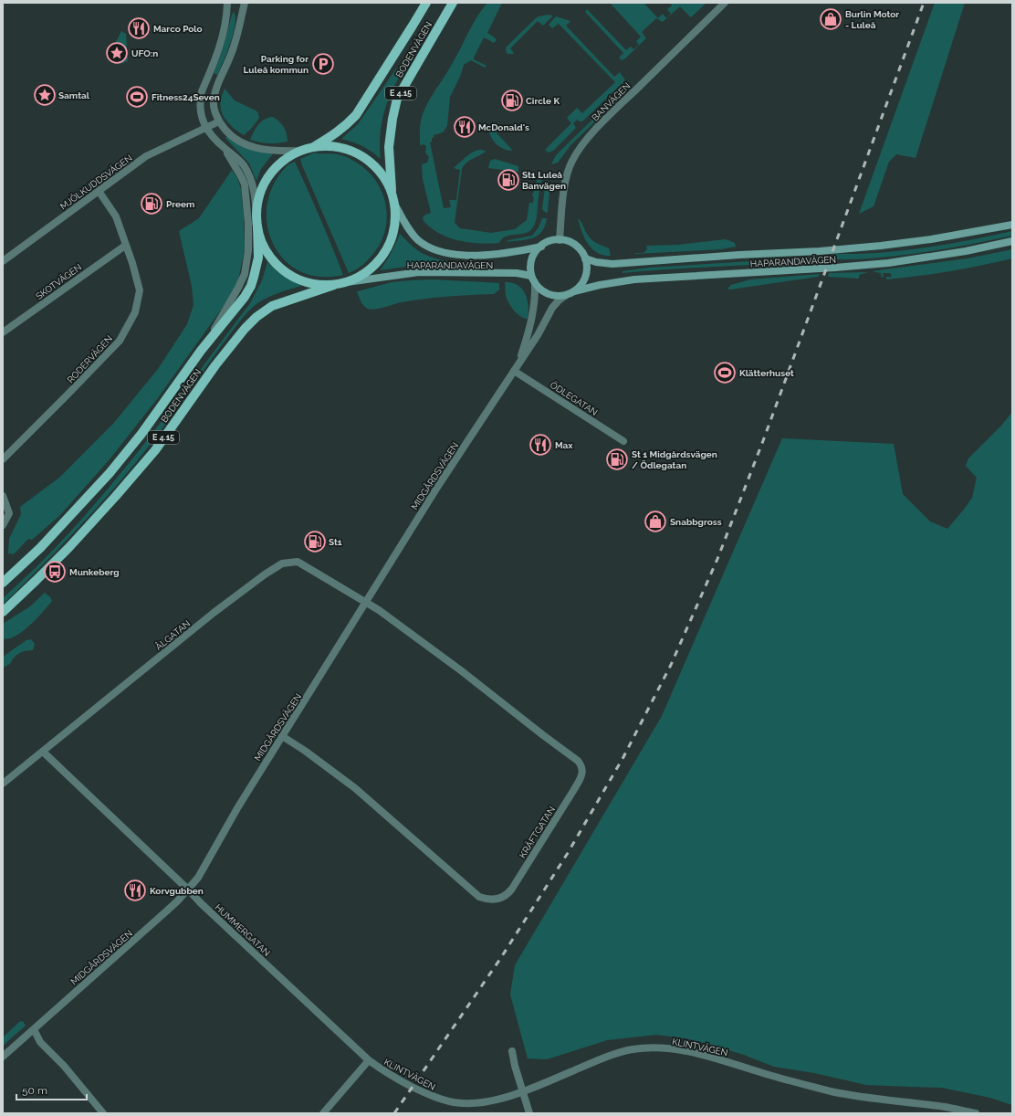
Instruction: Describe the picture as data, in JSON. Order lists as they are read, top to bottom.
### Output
{
  "streets": {
    "main road": ["BODENVÄGEN", "E 4.15", "HAPARANDAVÄGEN"],
    "street": [
      "BANVÄGEN",
      "MJÖLKUDDSVÄGEN",
      "SKOTVÄGEN",
      "RODERVÄGEN",
      "ÖDLEGATAN",
      "MIDGÅRDSVÄGEN",
      "ÅLGATAN",
      "KRÄFTGATAN",
      "HUMMERGATAN",
      "KLINTVÄGEN"
    ]
  },
  "crossings": [
    ["BODENVÄGEN", "HAPARANDAVÄGEN"],
    ["BANVÄGEN", "HAPARANDAVÄGEN"],
    ["BANVÄGEN", "MIDGÅRDSVÄGEN"],
    ["MJÖLKUDDSVÄGEN", "RODERVÄGEN"],
    ["HAPARANDAVÄGEN", "MIDGÅRDSVÄGEN"],
    ["SKOTVÄGEN", "RODERVÄGEN"],
    ["ÖDLEGATAN", "MIDGÅRDSVÄGEN"],
    ["MIDGÅRDSVÄGEN", "ÅLGATAN"],
    ["MIDGÅRDSVÄGEN", "KRÄFTGATAN"],
    ["MIDGÅRDSVÄGEN", "HUMMERGATAN"],
    ["ÅLGATAN", "KRÄFTGATAN"],
    ["ÅLGATAN", "HUMMERGATAN"],
    ["HUMMERGATAN", "KLINTVÄGEN"]
  ],
  "places": {
    "shop": ["Burlin Motor - Luleå", "Snabbgross"],
    "restaurant": [
      "Marco Polo",
      "McDonald's",
      "Max",
      "Korvgubben"
    ],
    "place": ["UFO:n", "Samtal"],
    "parking": ["Parking for Luleå kommun"],
    "sports": ["Fitness24Seven", "Klätterhuset"],
    "fuel station": [
      "Circle K",
      "St1 Luleå Banvägen",
      "Preem",
      "St 1 Midgårdsvägen / Ödlegatan",
      "St1"
    ],
    "bus stop": ["Munkeberg"]
  },
  "scale_bar": "50 m"
}
